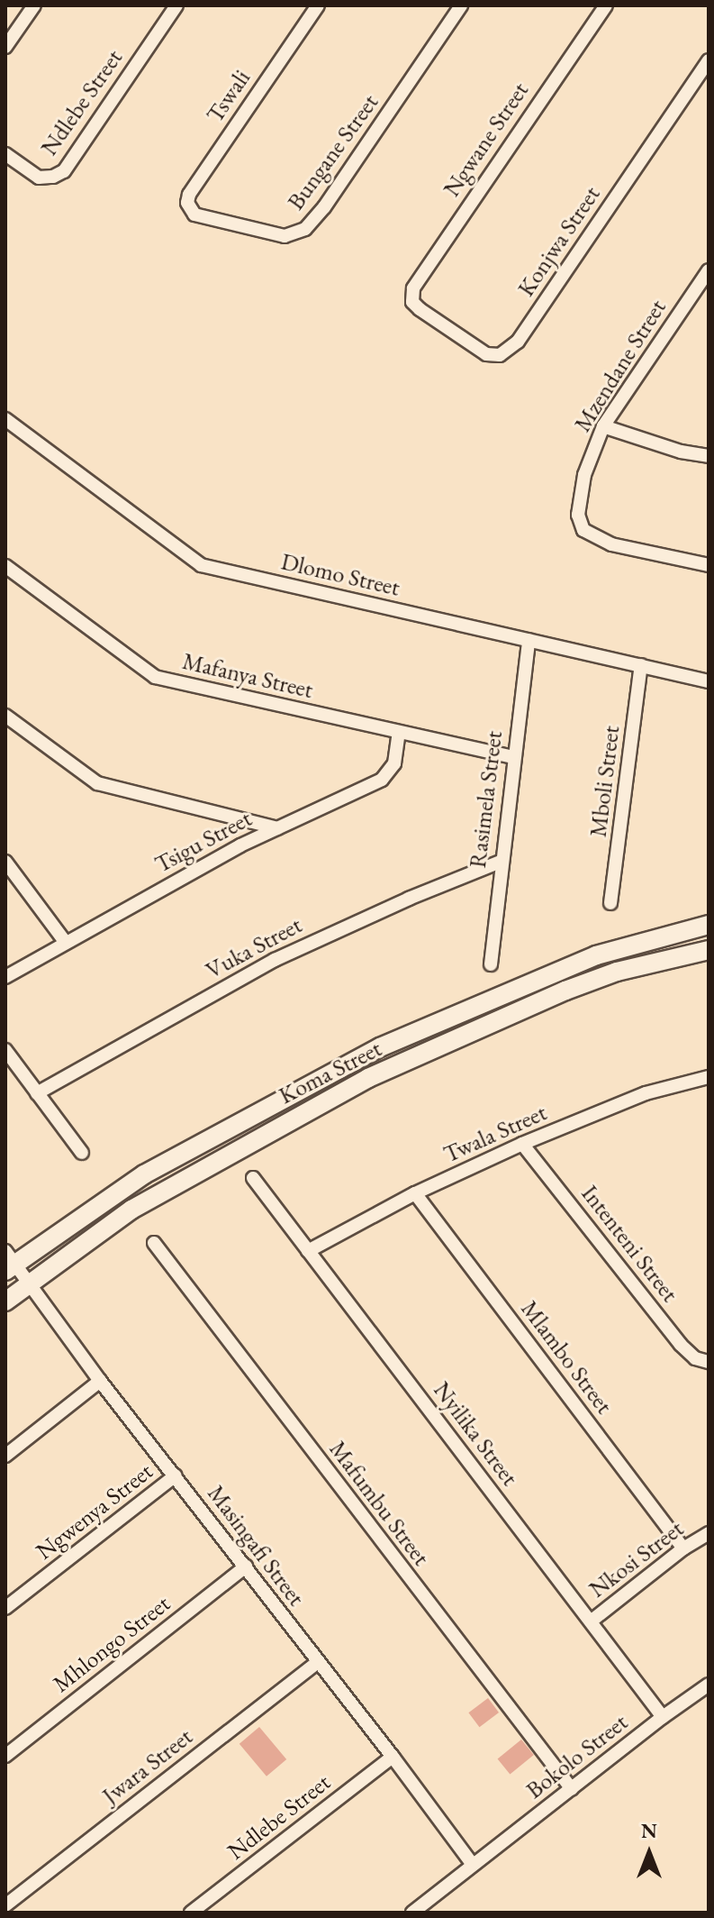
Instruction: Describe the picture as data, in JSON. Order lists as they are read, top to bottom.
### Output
{
  "streets": {
    "main road": ["Koma Street"],
    "street": [
      "Tswali",
      "Ndlebe Street",
      "Ngwane Street",
      "Bungane Street",
      "Konjwa Street",
      "Mzendane Street",
      "Dlomo Street",
      "Mafanya Street",
      "Mboli Street",
      "Rasimela Street",
      "Tsigu Street",
      "Vuka Street",
      "Twala Street",
      "Intenteni Street",
      "Mlambo Street",
      "Nyilika Street",
      "Mafumbu Street",
      "Ngwenya Street",
      "Masingafi Street",
      "Nkosi Street",
      "Mhlongo Street",
      "Bokolo Street",
      "Jwara Street"
    ]
  },
  "crossings": [
    ["Tswali", "Bungane Street"],
    ["Ndlebe Street", "Masingafi Street"],
    ["Ngwane Street", "Konjwa Street"],
    ["Dlomo Street", "Mboli Street"],
    ["Dlomo Street", "Rasimela Street"],
    ["Mafanya Street", "Rasimela Street"],
    ["Mafanya Street", "Tsigu Street"],
    ["Rasimela Street", "Vuka Street"],
    ["Koma Street", "Masingafi Street"],
    ["Twala Street", "Intenteni Street"],
    ["Twala Street", "Mlambo Street"],
    ["Twala Street", "Nyilika Street"],
    ["Mlambo Street", "Nkosi Street"],
    ["Nyilika Street", "Nkosi Street"],
    ["Nyilika Street", "Bokolo Street"],
    ["Mafumbu Street", "Bokolo Street"],
    ["Ngwenya Street", "Masingafi Street"],
    ["Masingafi Street", "Mhlongo Street"],
    ["Masingafi Street", "Bokolo Street"],
    ["Masingafi Street", "Jwara Street"]
  ],
  "north": "top"
}
